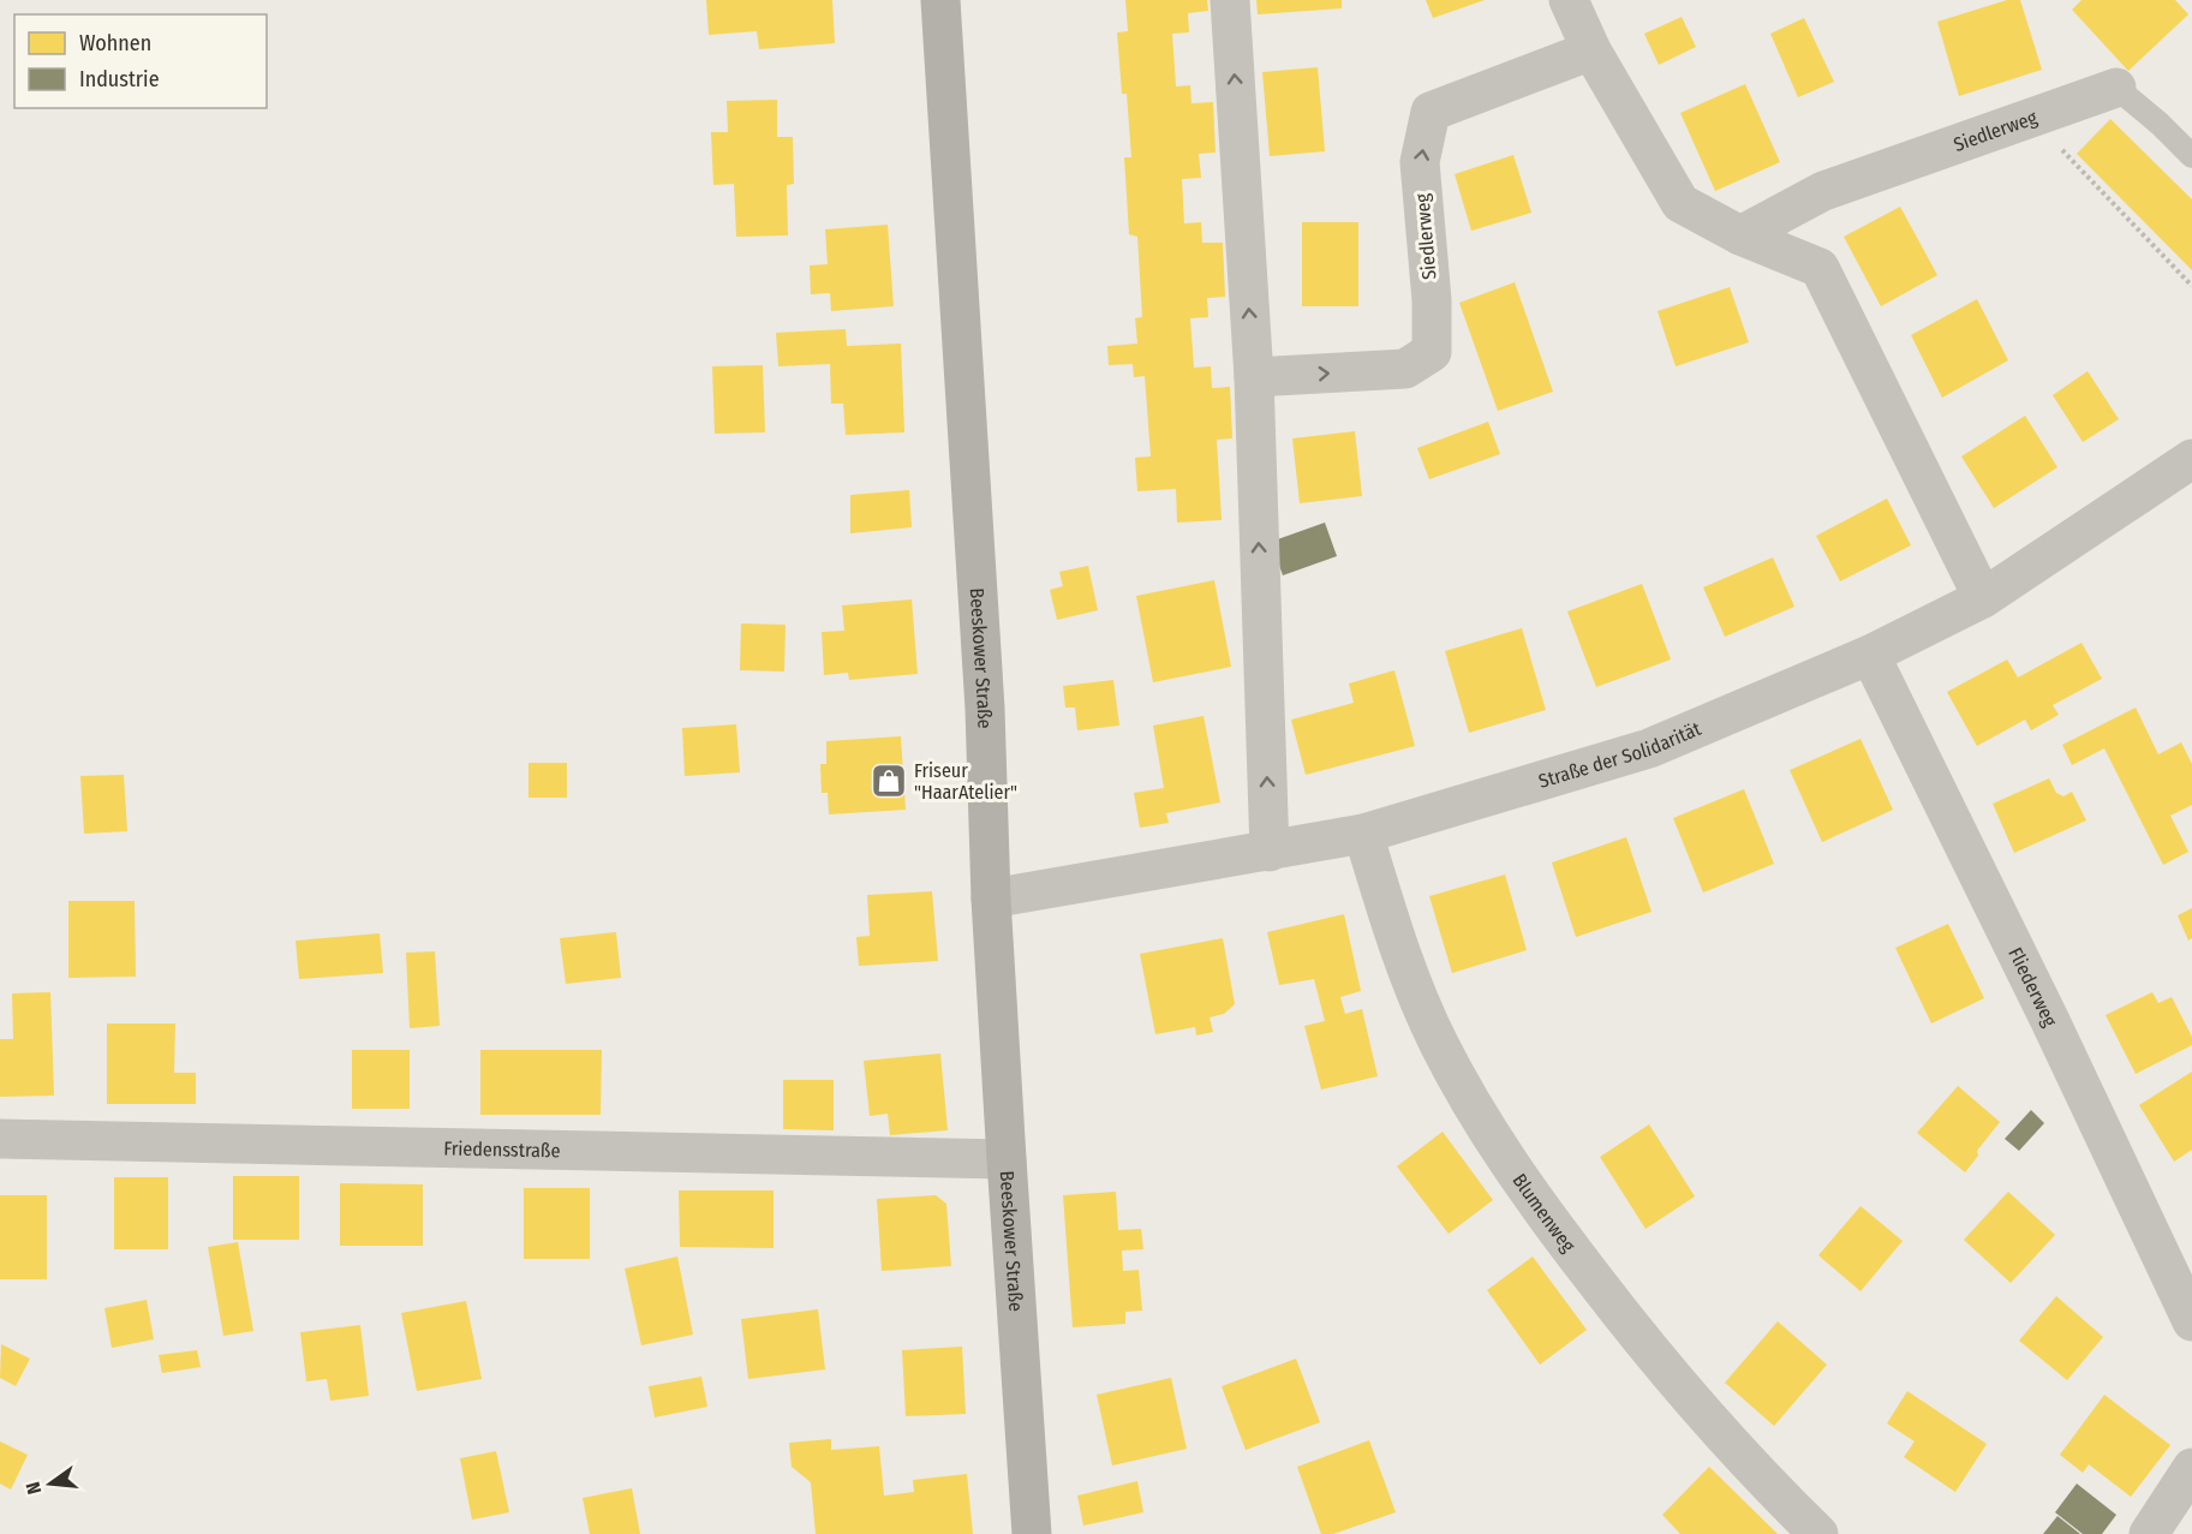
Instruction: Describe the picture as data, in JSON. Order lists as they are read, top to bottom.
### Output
{
  "streets": {
    "main road": ["Beeskower Straße"],
    "street": [
      "Siedlerweg",
      "Straße der Solidarität",
      "Fliederweg",
      "Friedensstraße",
      "Blumenweg"
    ]
  },
  "crossings": [
    ["Beeskower Straße", "Straße der Solidarität"],
    ["Beeskower Straße", "Friedensstraße"],
    ["Straße der Solidarität", "Fliederweg"],
    ["Straße der Solidarität", "Blumenweg"]
  ],
  "places": {
    "shop": ["Friseur \"HaarAtelier\""]
  },
  "legend": ["Wohnen", "Industrie"],
  "north": "left"
}
